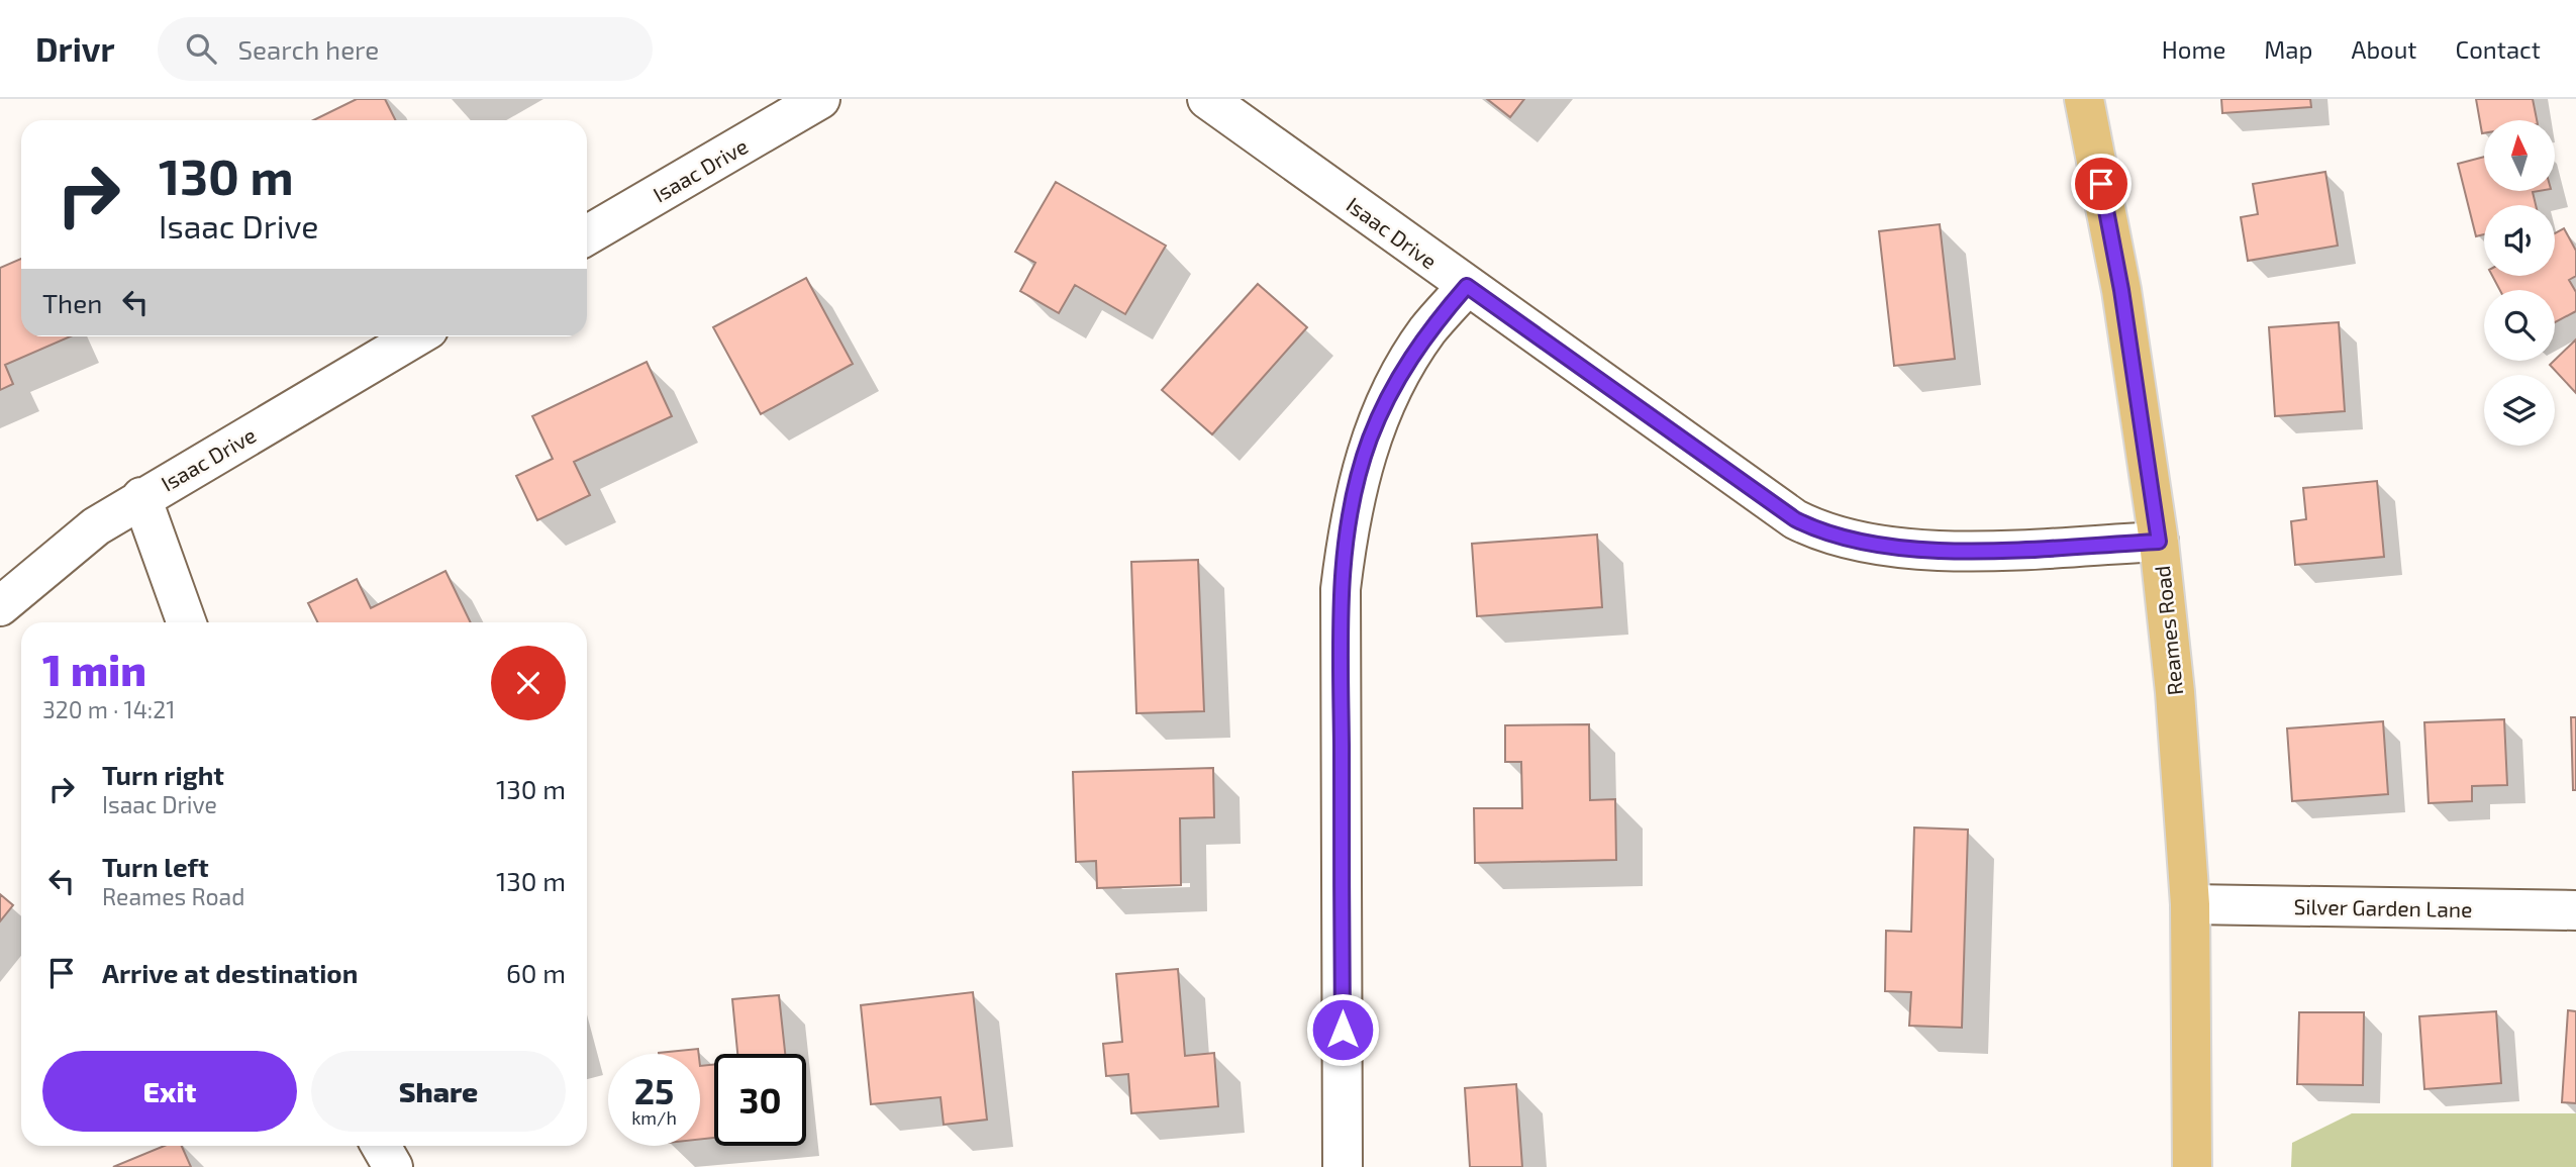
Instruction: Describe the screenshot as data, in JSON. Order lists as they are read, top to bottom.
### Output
{
  "streets": {
    "main road": ["Reames Road"],
    "street": ["Isaac Drive", "Silver Garden Lane"]
  },
  "crossings": [
    ["Isaac Drive", "Reames Road"],
    ["Reames Road", "Silver Garden Lane"]
  ],
  "north": "top",
  "page": {
    "header": "Drivr",
    "search": "Search here",
    "nav": [
      "Home",
      "Map",
      "About",
      "Contact"
    ],
    "turn": ["130 m", "Isaac Drive"],
    "then": "Then",
    "heading": ["1 min", "320 m · 14:21"],
    "list": [
      {
        "name": "Turn right",
        "note": "Isaac Drive",
        "value": "130 m"
      },
      {
        "name": "Turn left",
        "note": "Reames Road",
        "value": "130 m"
      },
      {
        "name": "Arrive at destination",
        "value": "60 m"
      }
    ],
    "buttons": ["Exit", "Share"],
    "speed": "25 km/h",
    "limit": "30"
  }
}
